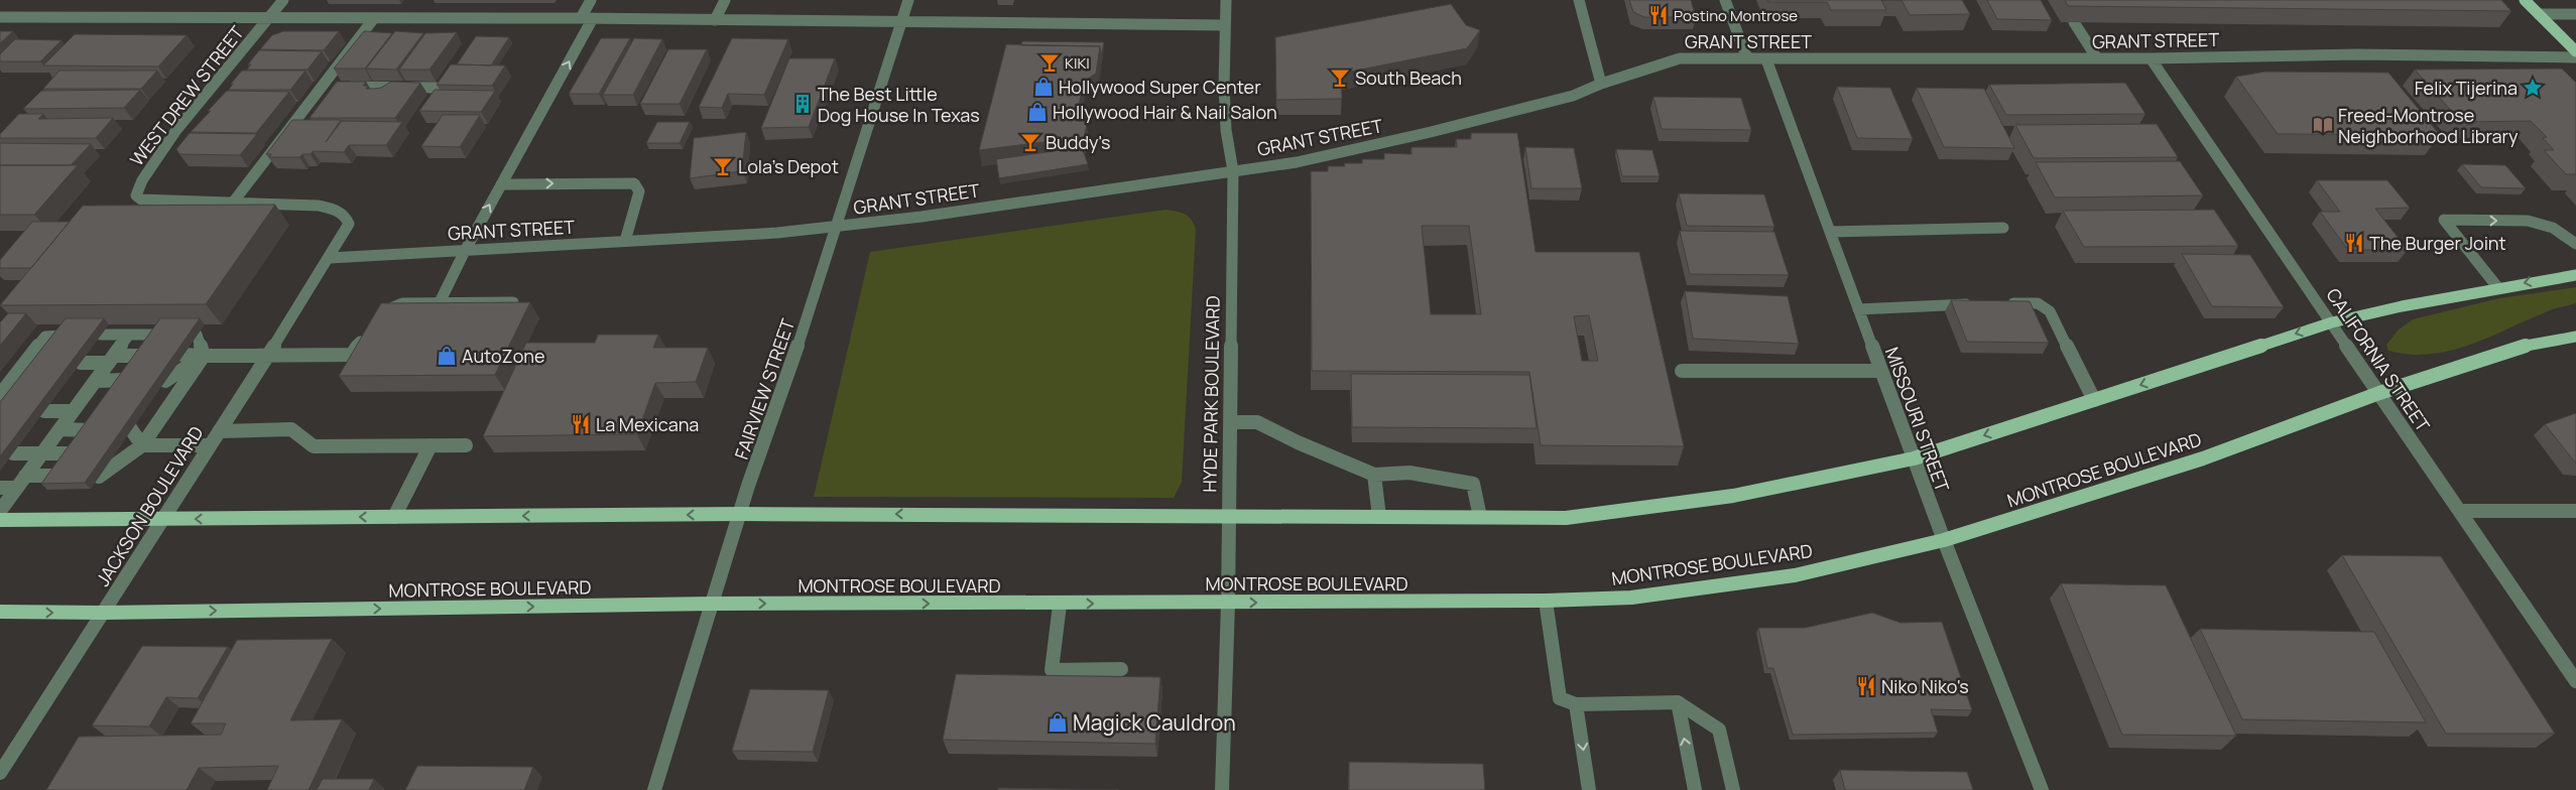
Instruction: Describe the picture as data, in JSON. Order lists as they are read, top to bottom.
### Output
{
  "streets": {
    "main road": ["MONTROSE BOULEVARD"],
    "street": [
      "GRANT STREET",
      "WEST DREW STREET",
      "CALIFORNIA STREET",
      "FAIRVIEW STREET",
      "HYDE PARK BOULEVARD",
      "MISSOURI STREET",
      "JACKSON BOULEVARD"
    ]
  },
  "crossings": [
    ["GRANT STREET", "CALIFORNIA STREET"],
    ["GRANT STREET", "FAIRVIEW STREET"],
    ["GRANT STREET", "HYDE PARK BOULEVARD"],
    ["GRANT STREET", "MISSOURI STREET"],
    ["GRANT STREET", "JACKSON BOULEVARD"],
    ["CALIFORNIA STREET", "MONTROSE BOULEVARD"],
    ["FAIRVIEW STREET", "MONTROSE BOULEVARD"],
    ["HYDE PARK BOULEVARD", "MONTROSE BOULEVARD"],
    ["MISSOURI STREET", "MONTROSE BOULEVARD"],
    ["MONTROSE BOULEVARD", "JACKSON BOULEVARD"]
  ],
  "places": {
    "restaurant": [
      "Postino Montrose",
      "The Burger Joint",
      "La Mexicana",
      "Niko Niko's"
    ],
    "bar": [
      "KIKI",
      "South Beach",
      "Buddy's",
      "Lola's Depot"
    ],
    "shop": [
      "Hollywood Super Center",
      "Hollywood Hair & Nail Salon",
      "AutoZone",
      "Magick Cauldron"
    ],
    "place": ["Felix Tijerina"],
    "building": ["The Best Little Dog House In Texas"],
    "library": ["Freed-Montrose Neighborhood Library"]
  }
}
